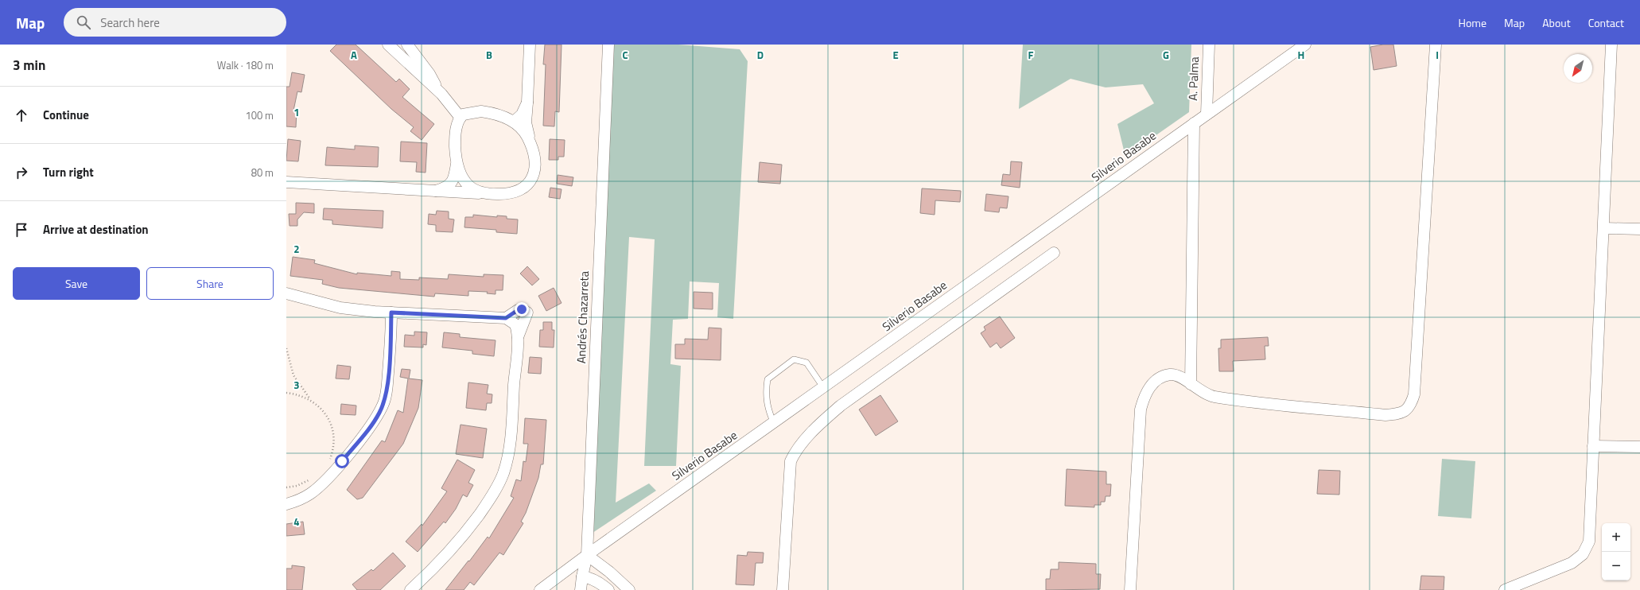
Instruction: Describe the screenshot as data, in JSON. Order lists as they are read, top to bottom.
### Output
{
  "streets": {
    "street": ["A. Palma", "Silverio Basabe", "Andrés Chazarreta"]
  },
  "crossings": [
    ["A. Palma", "Silverio Basabe"],
    ["Silverio Basabe", "Andrés Chazarreta"]
  ],
  "north": "bottom left",
  "page": {
    "header": "Map",
    "search": "Search here",
    "nav": [
      "Home",
      "Map",
      "About",
      "Contact"
    ],
    "heading": ["3 min", "Walk · 180 m"],
    "list": [
      ["Continue", "100 m"],
      ["Turn right", "80 m"],
      "Arrive at destination"
    ],
    "buttons": ["Save", "Share"],
    "map_buttons": ["+", "−"]
  },
  "grid": {
    "columns": [
      "A",
      "B",
      "C",
      "D",
      "E",
      "F",
      "G",
      "H",
      "I"
    ],
    "rows": [
      "1",
      "2",
      "3",
      "4"
    ]
  }
}
